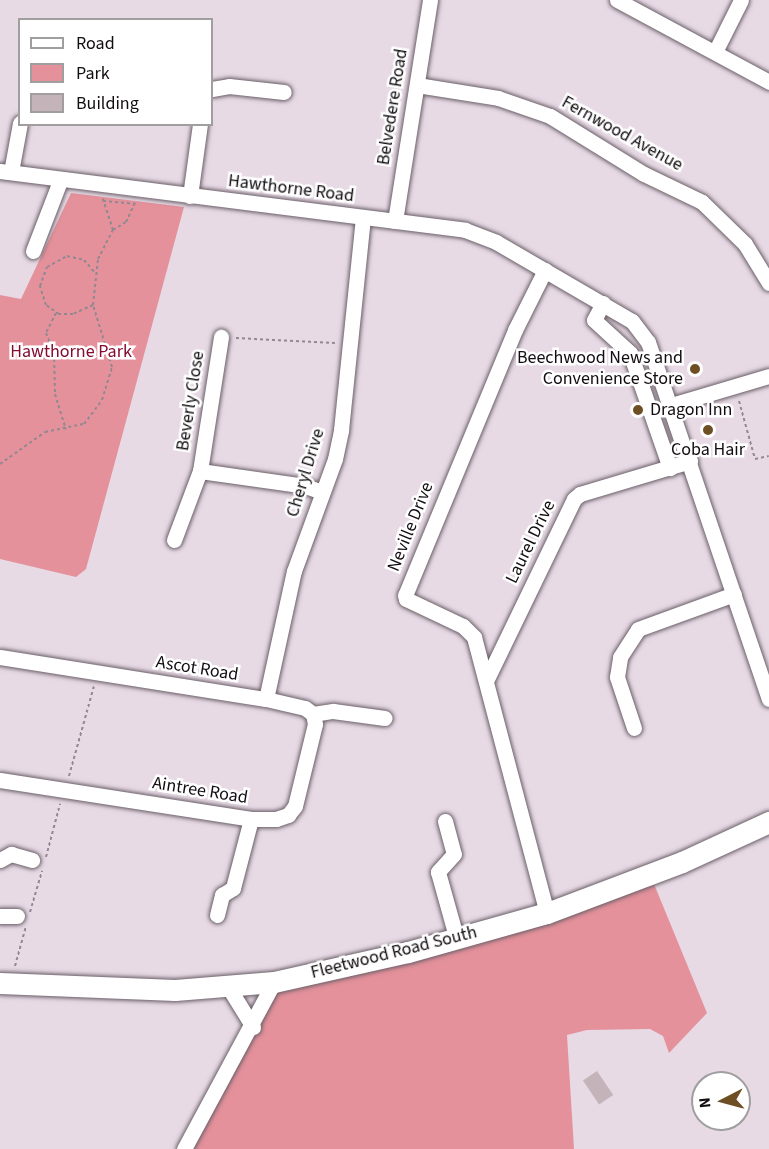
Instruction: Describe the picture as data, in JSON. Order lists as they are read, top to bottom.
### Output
{
  "streets": {
    "main road": ["Fleetwood Road South"],
    "street": [
      "Belvedere Road",
      "Fernwood Avenue",
      "Hawthorne Road",
      "Beverly Close",
      "Cheryl Drive",
      "Neville Drive",
      "Laurel Drive",
      "Ascot Road",
      "Aintree Road"
    ]
  },
  "crossings": [
    ["Belvedere Road", "Fernwood Avenue"],
    ["Belvedere Road", "Hawthorne Road"],
    ["Hawthorne Road", "Cheryl Drive"],
    ["Hawthorne Road", "Neville Drive"],
    ["Hawthorne Road", "Laurel Drive"],
    ["Beverly Close", "Cheryl Drive"],
    ["Cheryl Drive", "Ascot Road"],
    ["Neville Drive", "Laurel Drive"],
    ["Neville Drive", "Fleetwood Road South"],
    ["Ascot Road", "Aintree Road"]
  ],
  "parks": ["Hawthorne Park"],
  "places": ["Beechwood News and Convenience Store", "Dragon Inn", "Coba Hair"],
  "legend": ["Road", "Park", "Building"],
  "north": "left"
}
